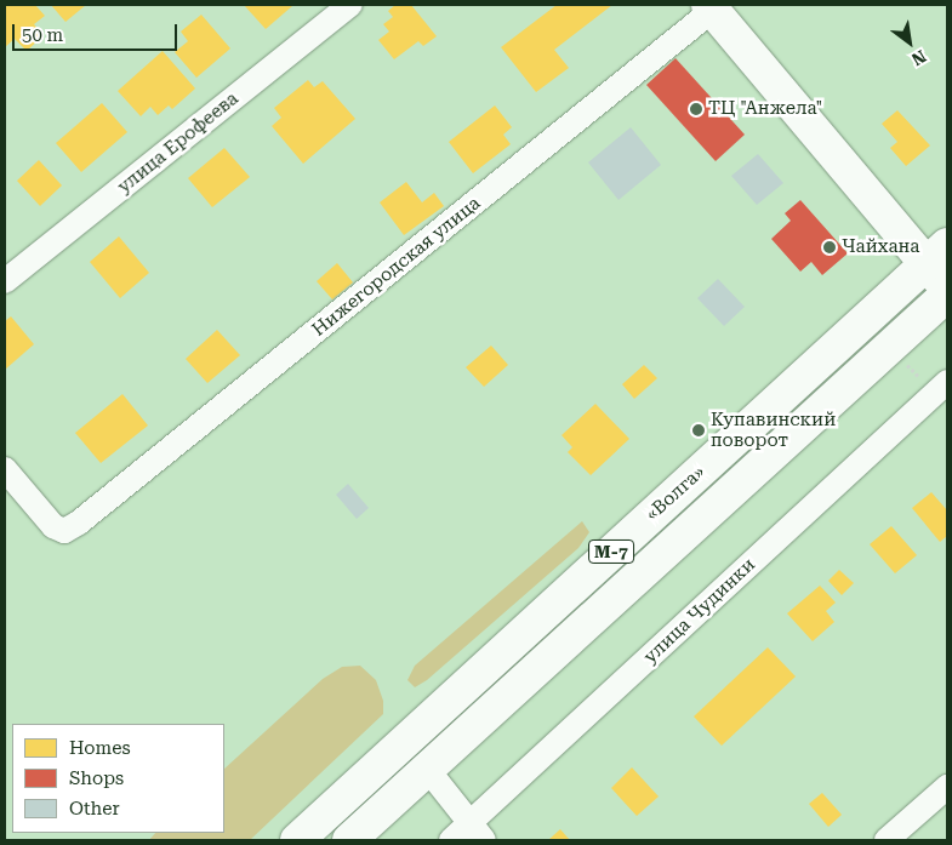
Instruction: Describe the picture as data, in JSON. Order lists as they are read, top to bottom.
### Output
{
  "streets": {
    "main road": ["«Волга»", "М-7"],
    "street": ["улица Ерофеева", "Нижегородская улица", "улица Чудинки"]
  },
  "places": ["ТЦ \"Анжела\"", "Чайхана", "Купавинский поворот"],
  "legend": ["Homes", "Shops", "Other"],
  "scale_bar": "50 m",
  "north": "bottom right"
}
